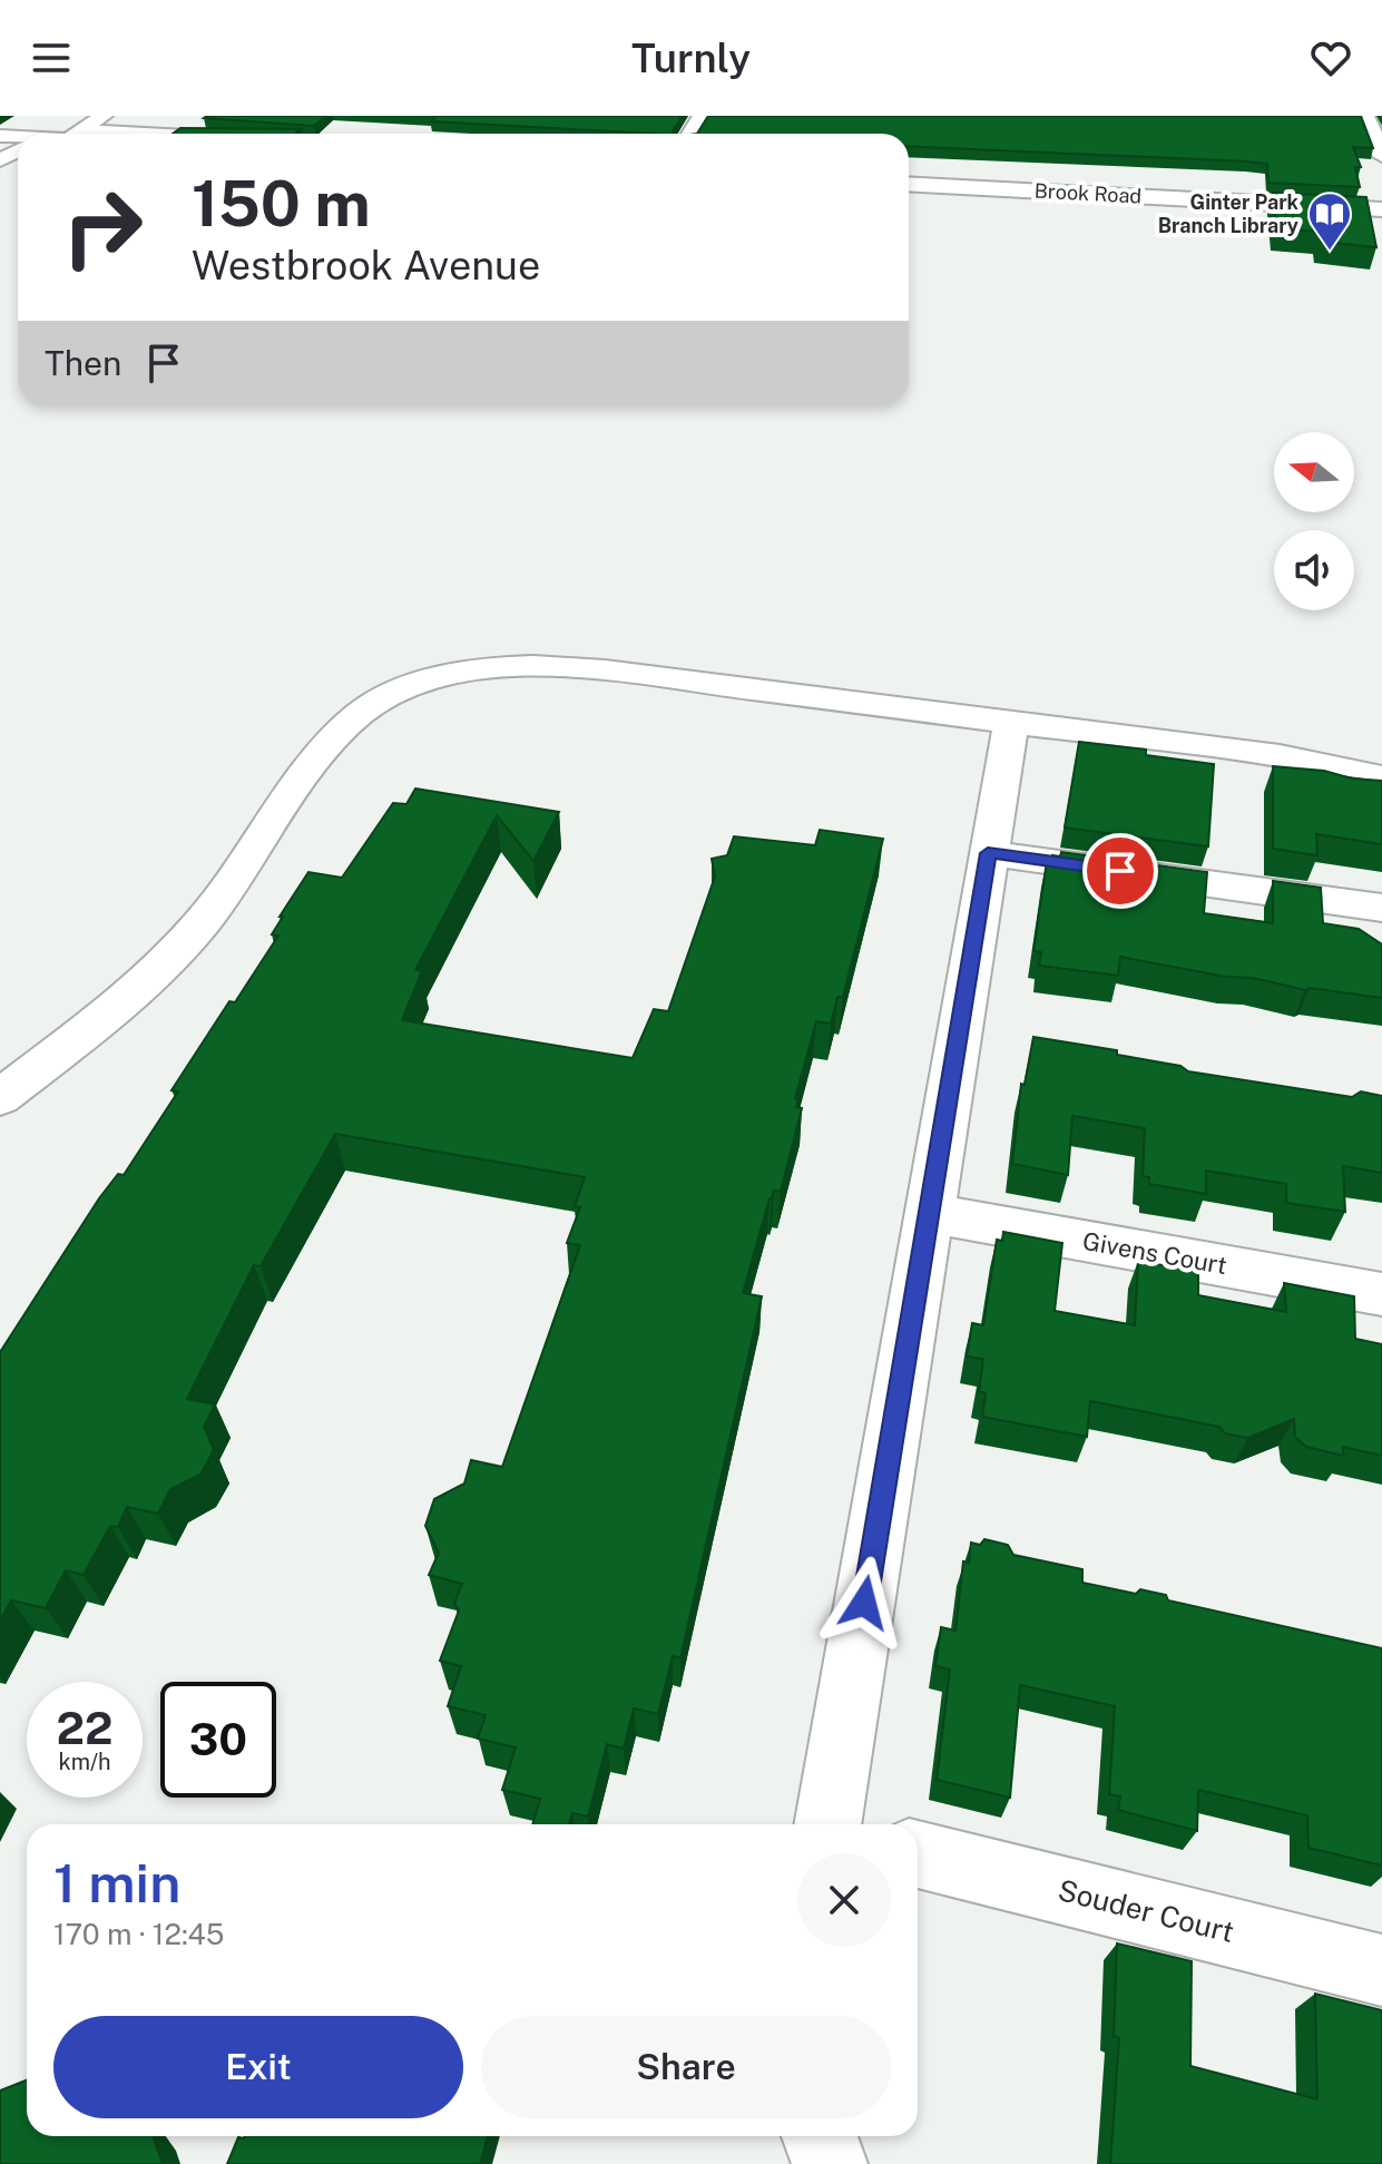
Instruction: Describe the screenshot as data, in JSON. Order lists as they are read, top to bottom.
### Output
{
  "streets": {
    "main road": ["Brook Road"],
    "street": ["Givens Court", "Souder Court"]
  },
  "places": {
    "library": ["Ginter Park Branch Library"]
  },
  "north": "left",
  "page": {
    "header": "Turnly",
    "turn": ["150 m", "Westbrook Avenue"],
    "then": "Then",
    "speed": "22 km/h",
    "limit": "30",
    "heading": ["1 min", "170 m · 12:45"],
    "buttons": ["Exit", "Share"]
  }
}
